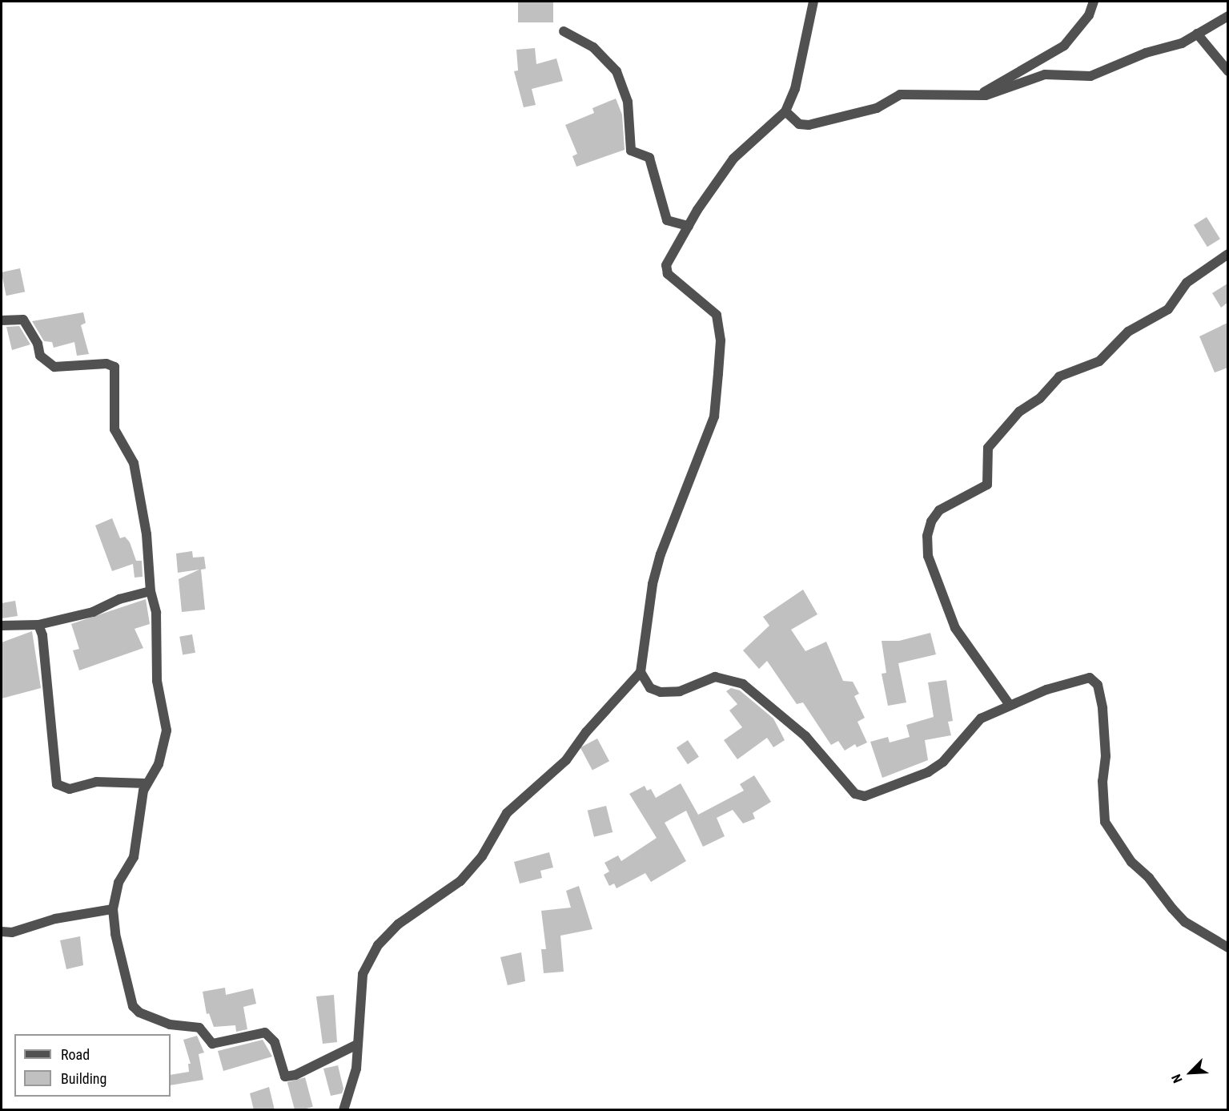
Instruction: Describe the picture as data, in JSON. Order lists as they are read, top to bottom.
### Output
{
  "legend": ["Road", "Building"],
  "north": "bottom left"
}
